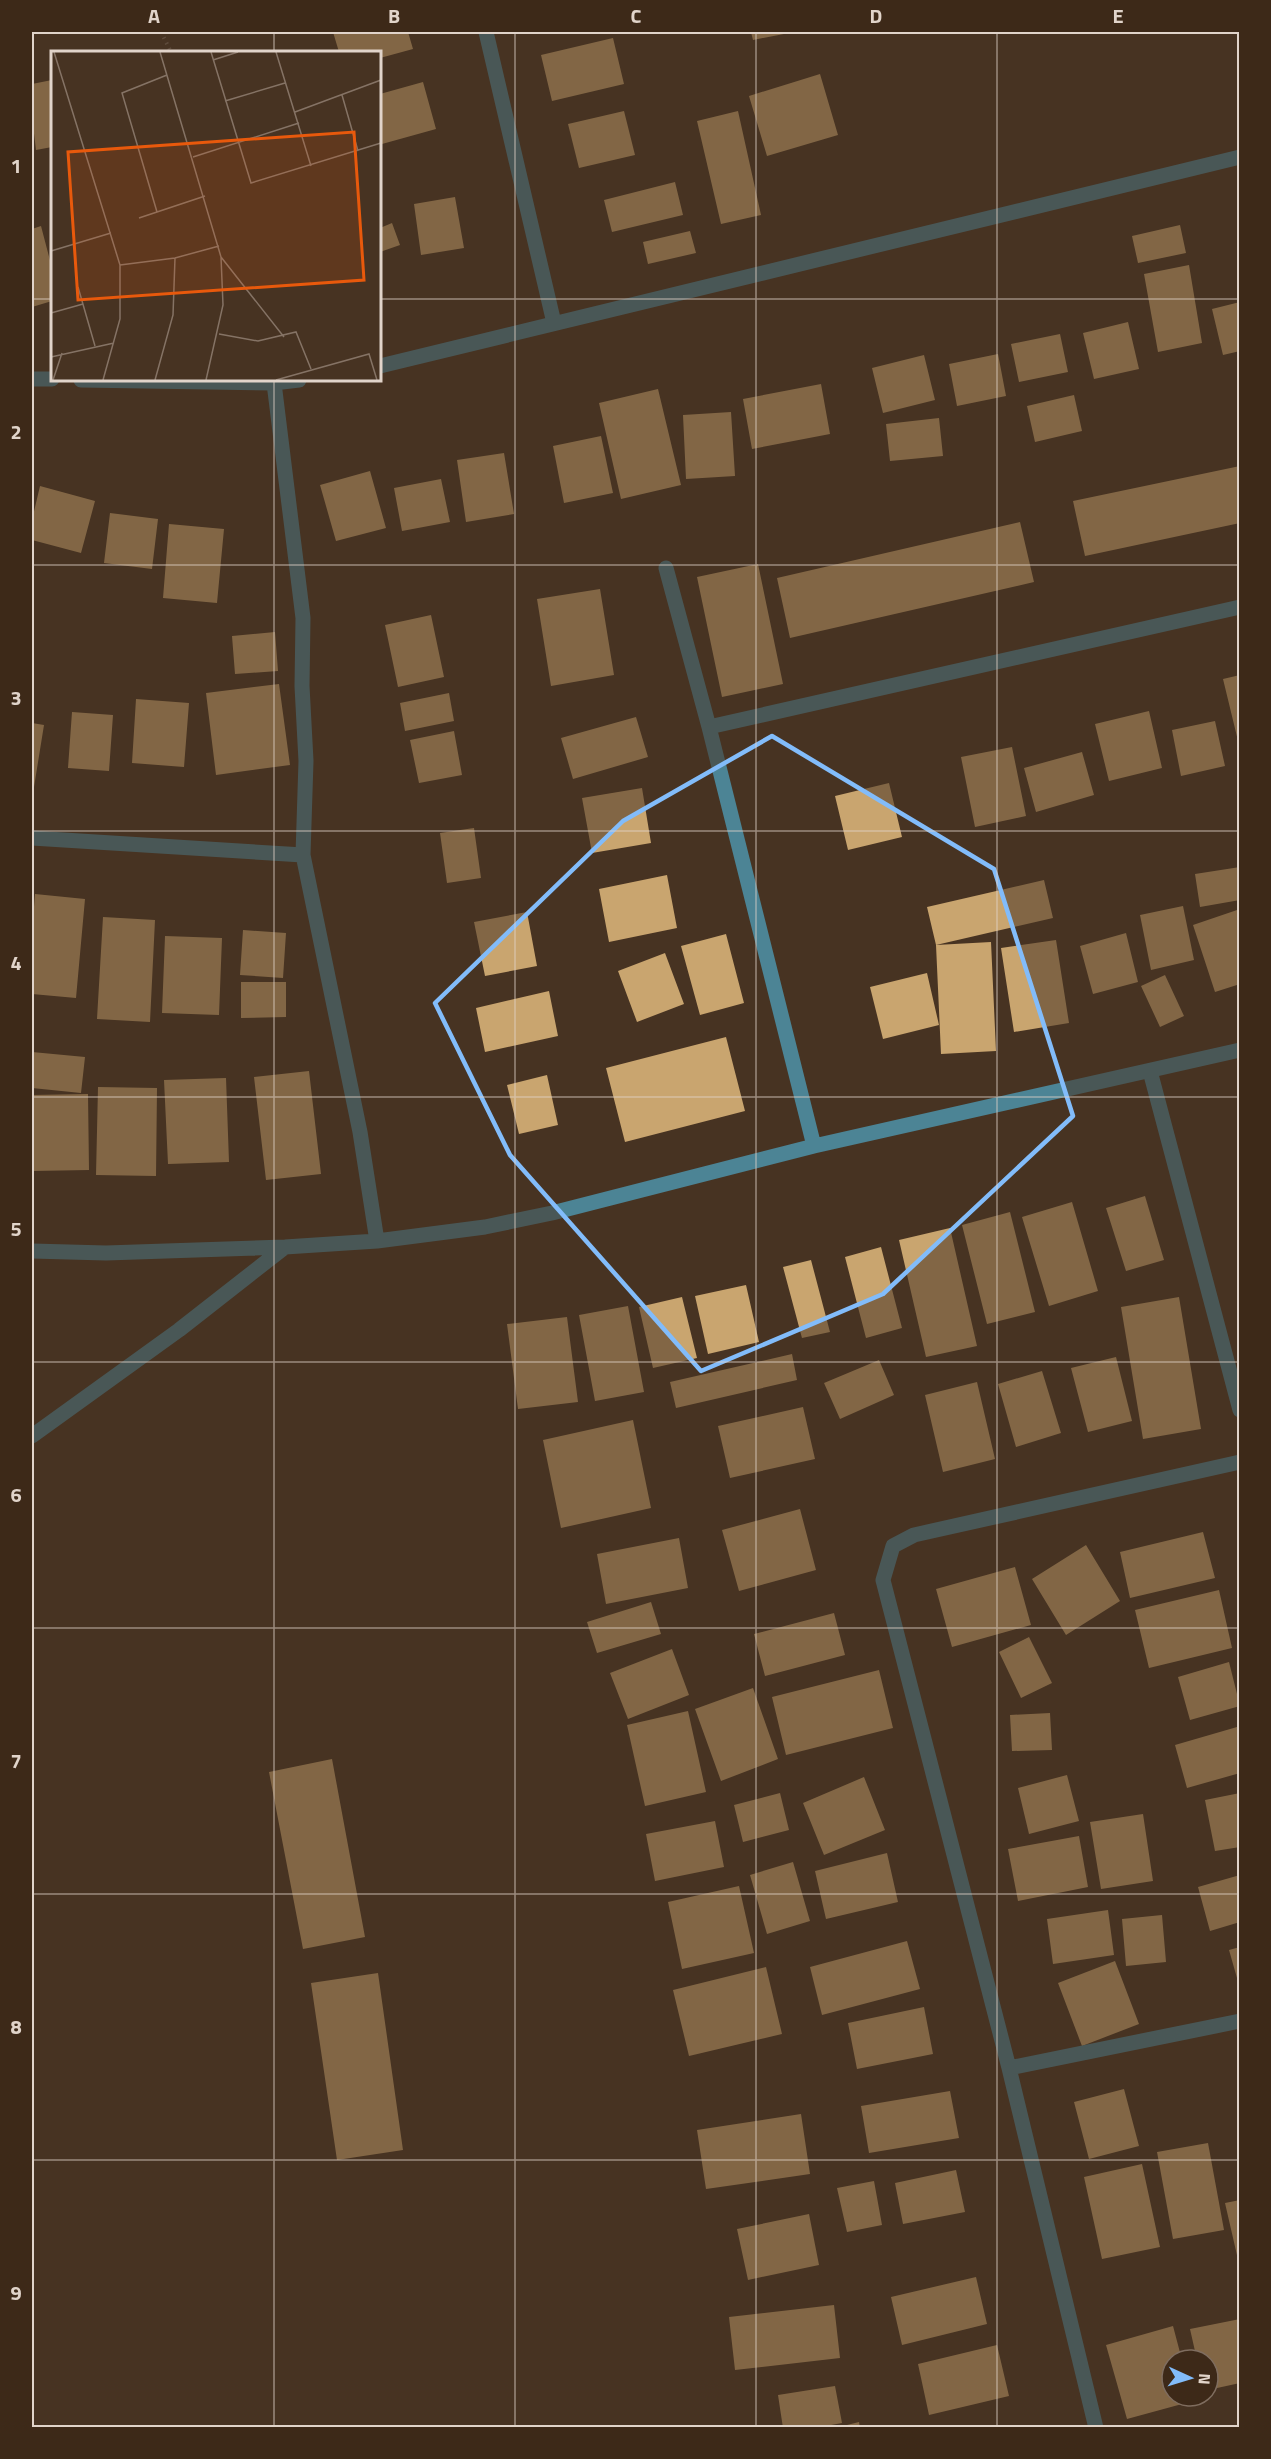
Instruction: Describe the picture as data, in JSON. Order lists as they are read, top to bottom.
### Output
{
  "north": "right",
  "grid": {
    "columns": [
      "A",
      "B",
      "C",
      "D",
      "E"
    ],
    "rows": [
      "1",
      "2",
      "3",
      "4",
      "5",
      "6",
      "7",
      "8",
      "9"
    ]
  }
}
